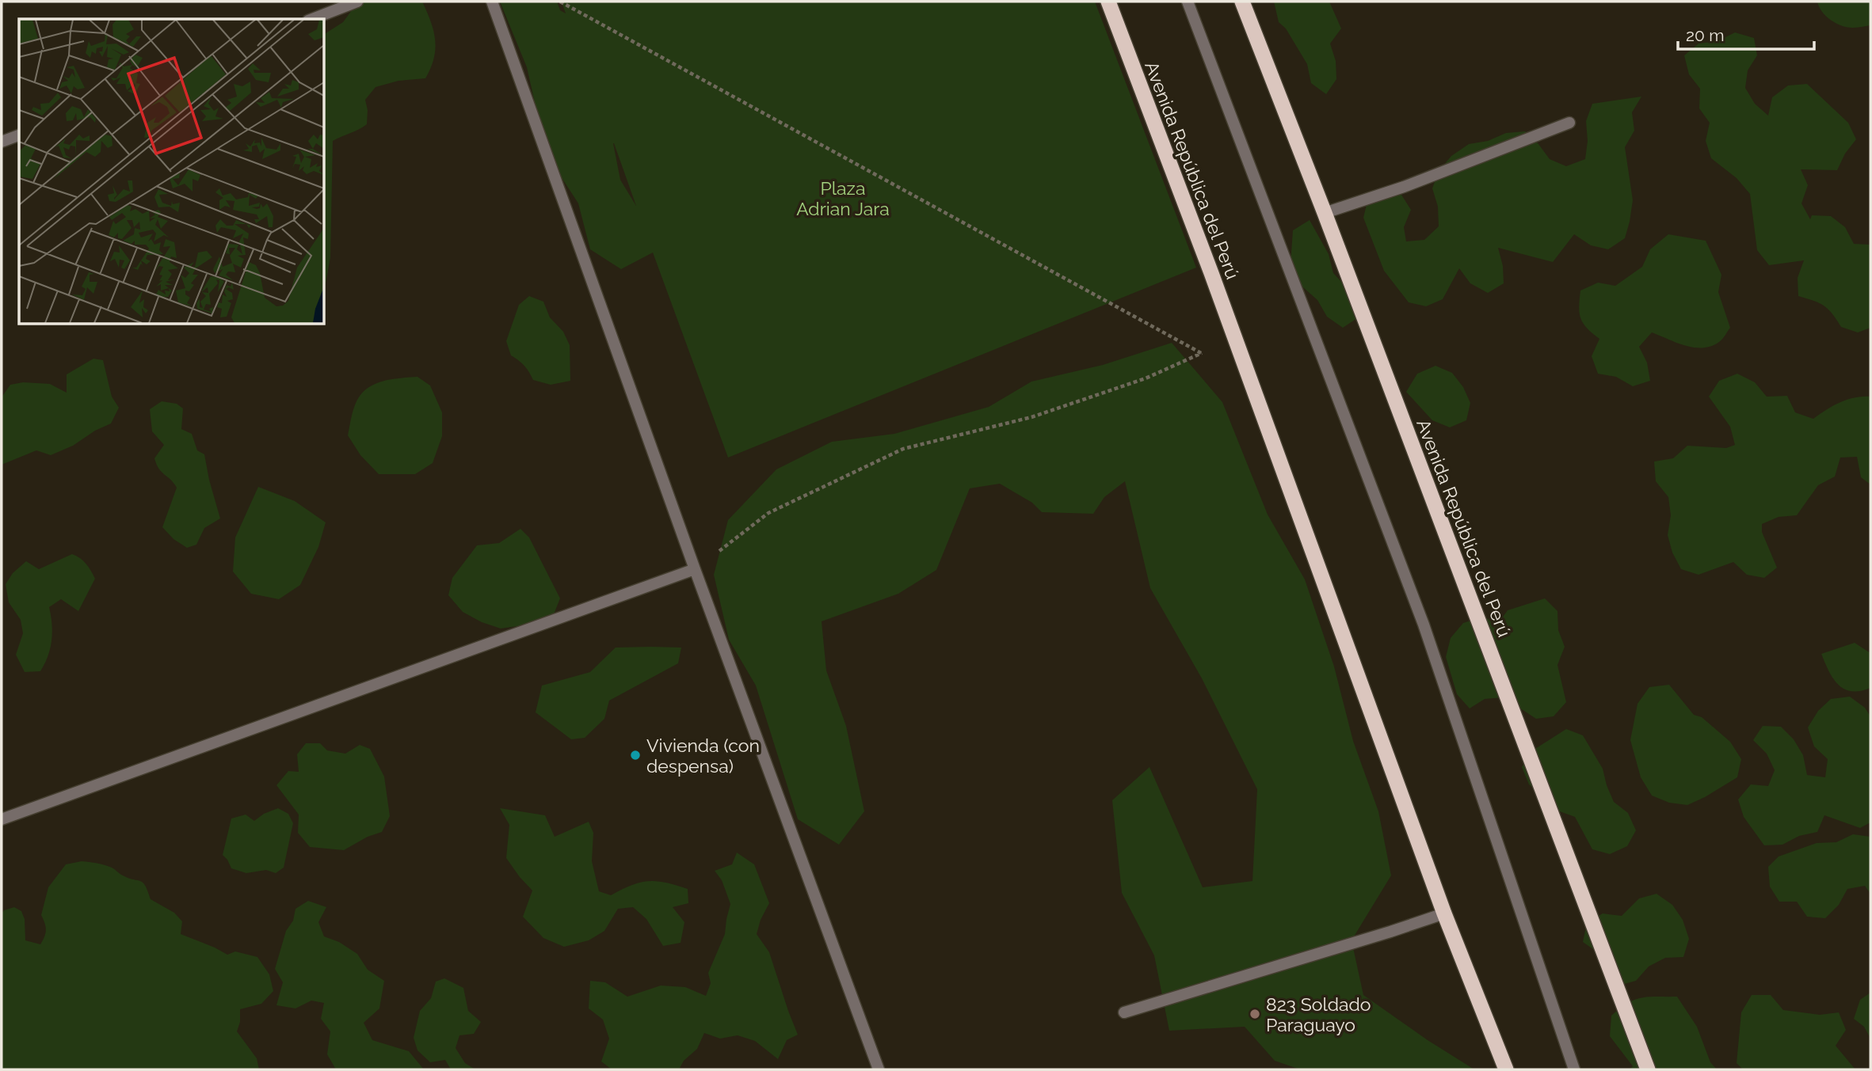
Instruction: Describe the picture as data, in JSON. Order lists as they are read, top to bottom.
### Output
{
  "streets": {
    "highway": ["Avenida República del Perú"]
  },
  "parks": ["Plaza Adrian Jara"],
  "places": ["Vivienda (con despensa)", "823 Soldado Paraguayo"],
  "scale_bar": "20 m"
}
